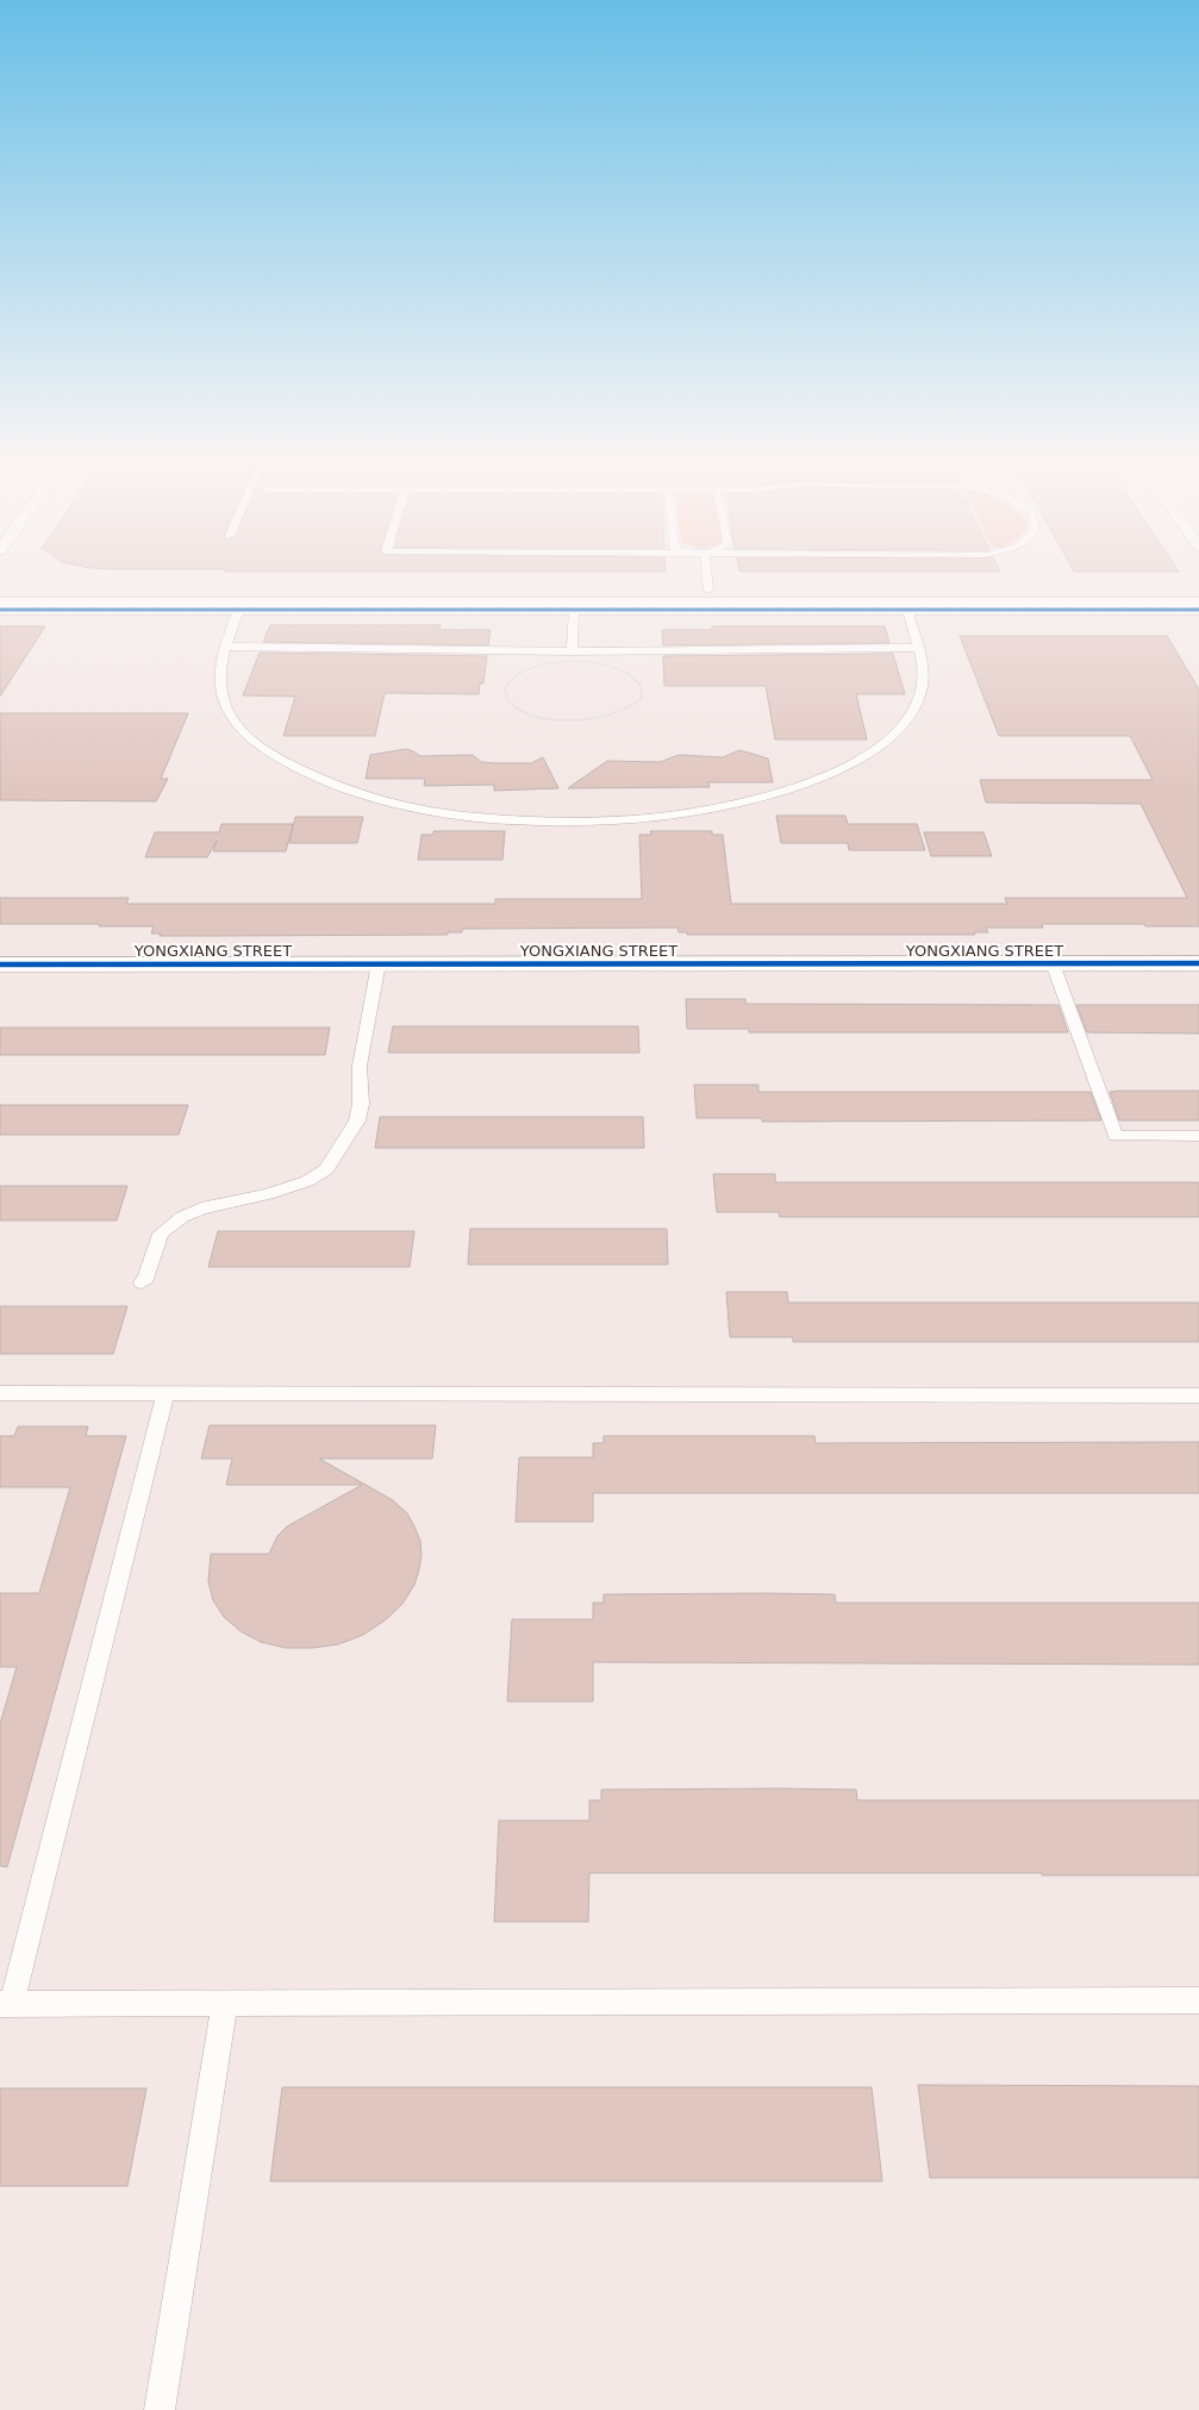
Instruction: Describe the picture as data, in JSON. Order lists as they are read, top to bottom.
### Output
{
  "streets": {
    "street": ["YONGXIANG STREET"]
  }
}
